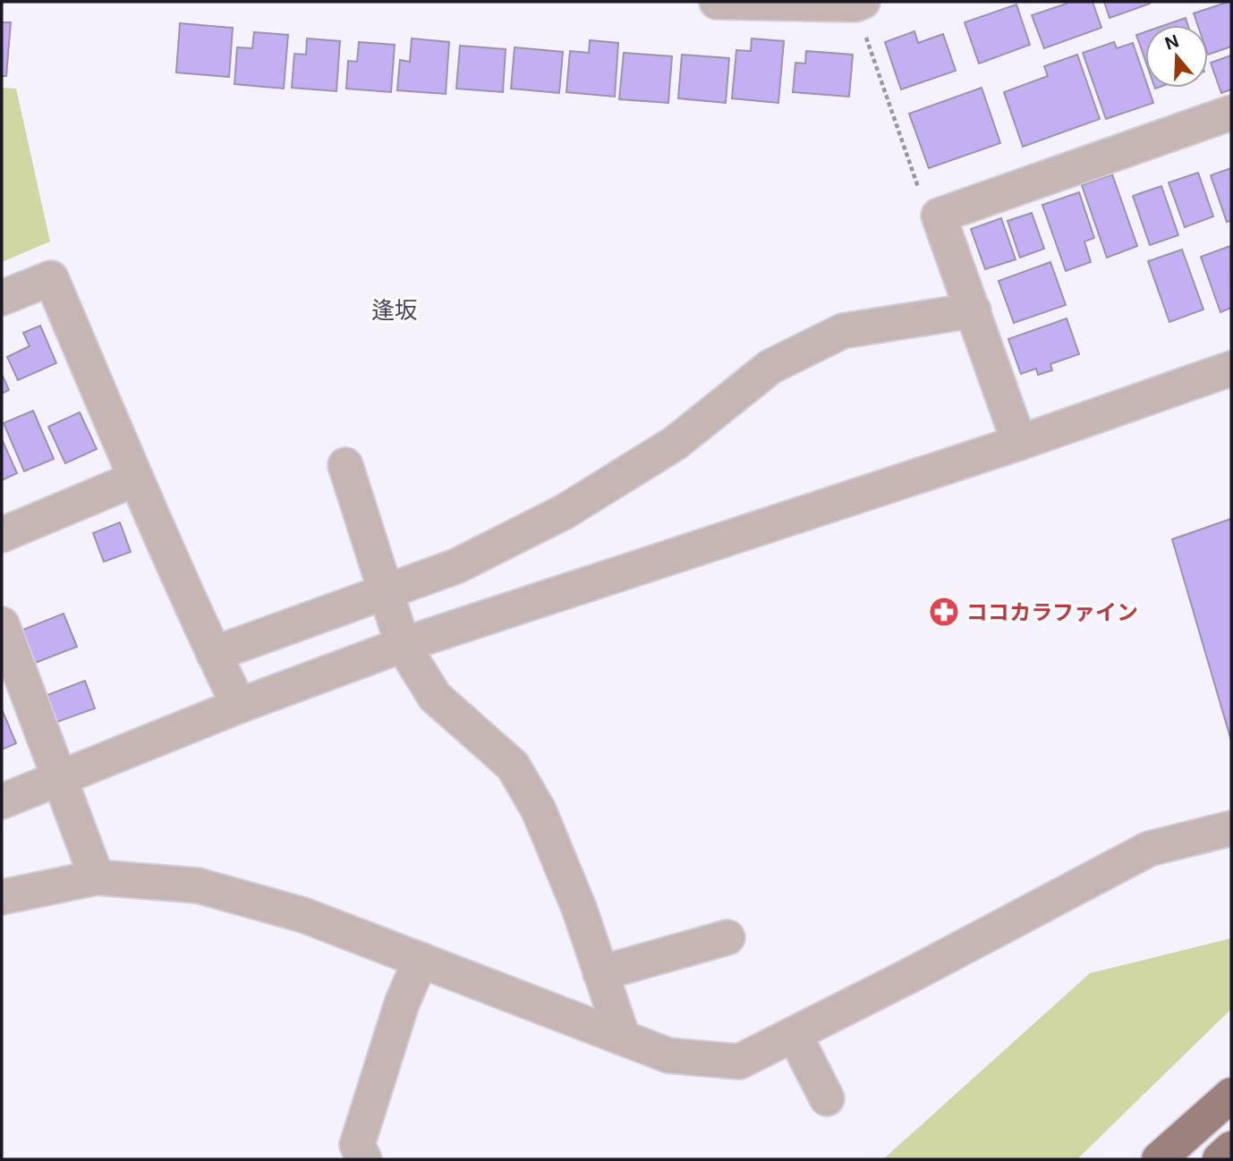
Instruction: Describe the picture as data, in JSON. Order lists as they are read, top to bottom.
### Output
{
  "districts": ["逢坂"],
  "places": {
    "pharmacy": ["ココカラファイン"]
  },
  "north": "top"
}
